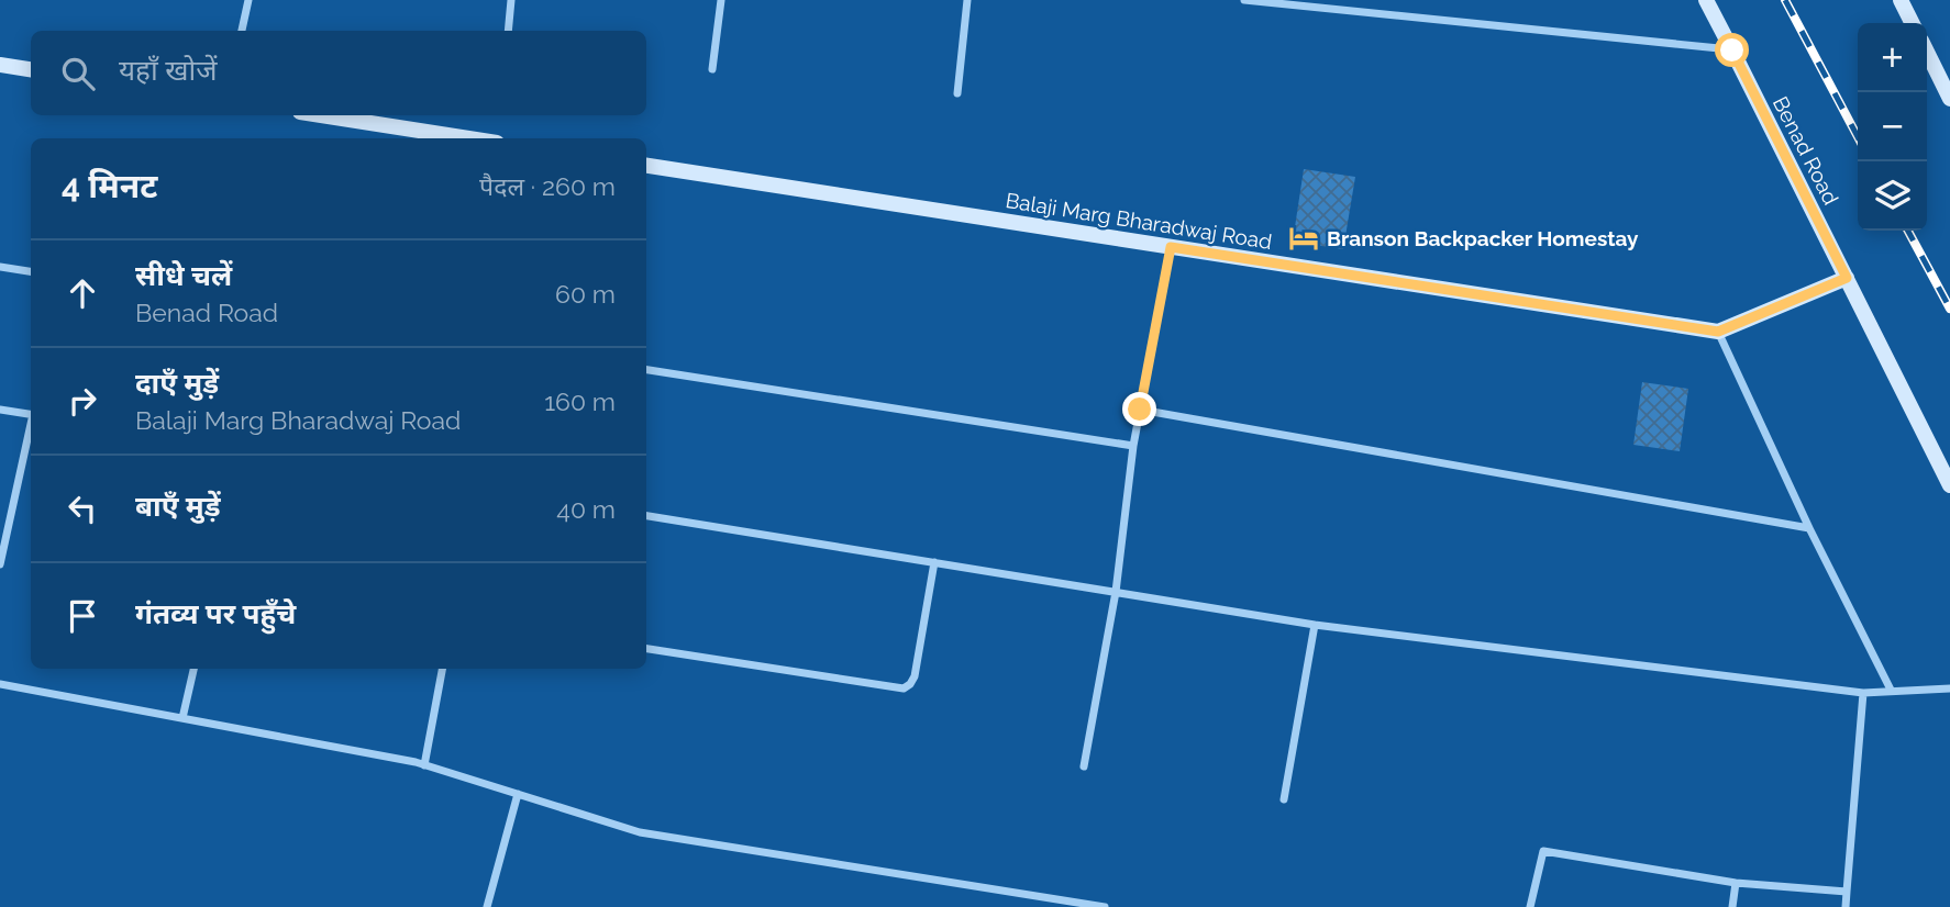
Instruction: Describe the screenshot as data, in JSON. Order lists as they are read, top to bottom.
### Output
{
  "streets": {
    "street": ["Benad Road", "Balaji Marg Bharadwaj Road"]
  },
  "places": {
    "hotel": ["Branson Backpacker Homestay"]
  },
  "page": {
    "map_buttons": ["+", "−"],
    "search": "यहाँ खोजें",
    "heading": ["4 मिनट", "पैदल · 260 m"],
    "list": [
      ["सीधे चलें", "Benad Road", "60 m"],
      ["दाएँ मुड़ें", "Balaji Marg Bharadwaj Road", "160 m"],
      ["बाएँ मुड़ें", "40 m"],
      "गंतव्य पर पहुँचे"
    ]
  }
}
